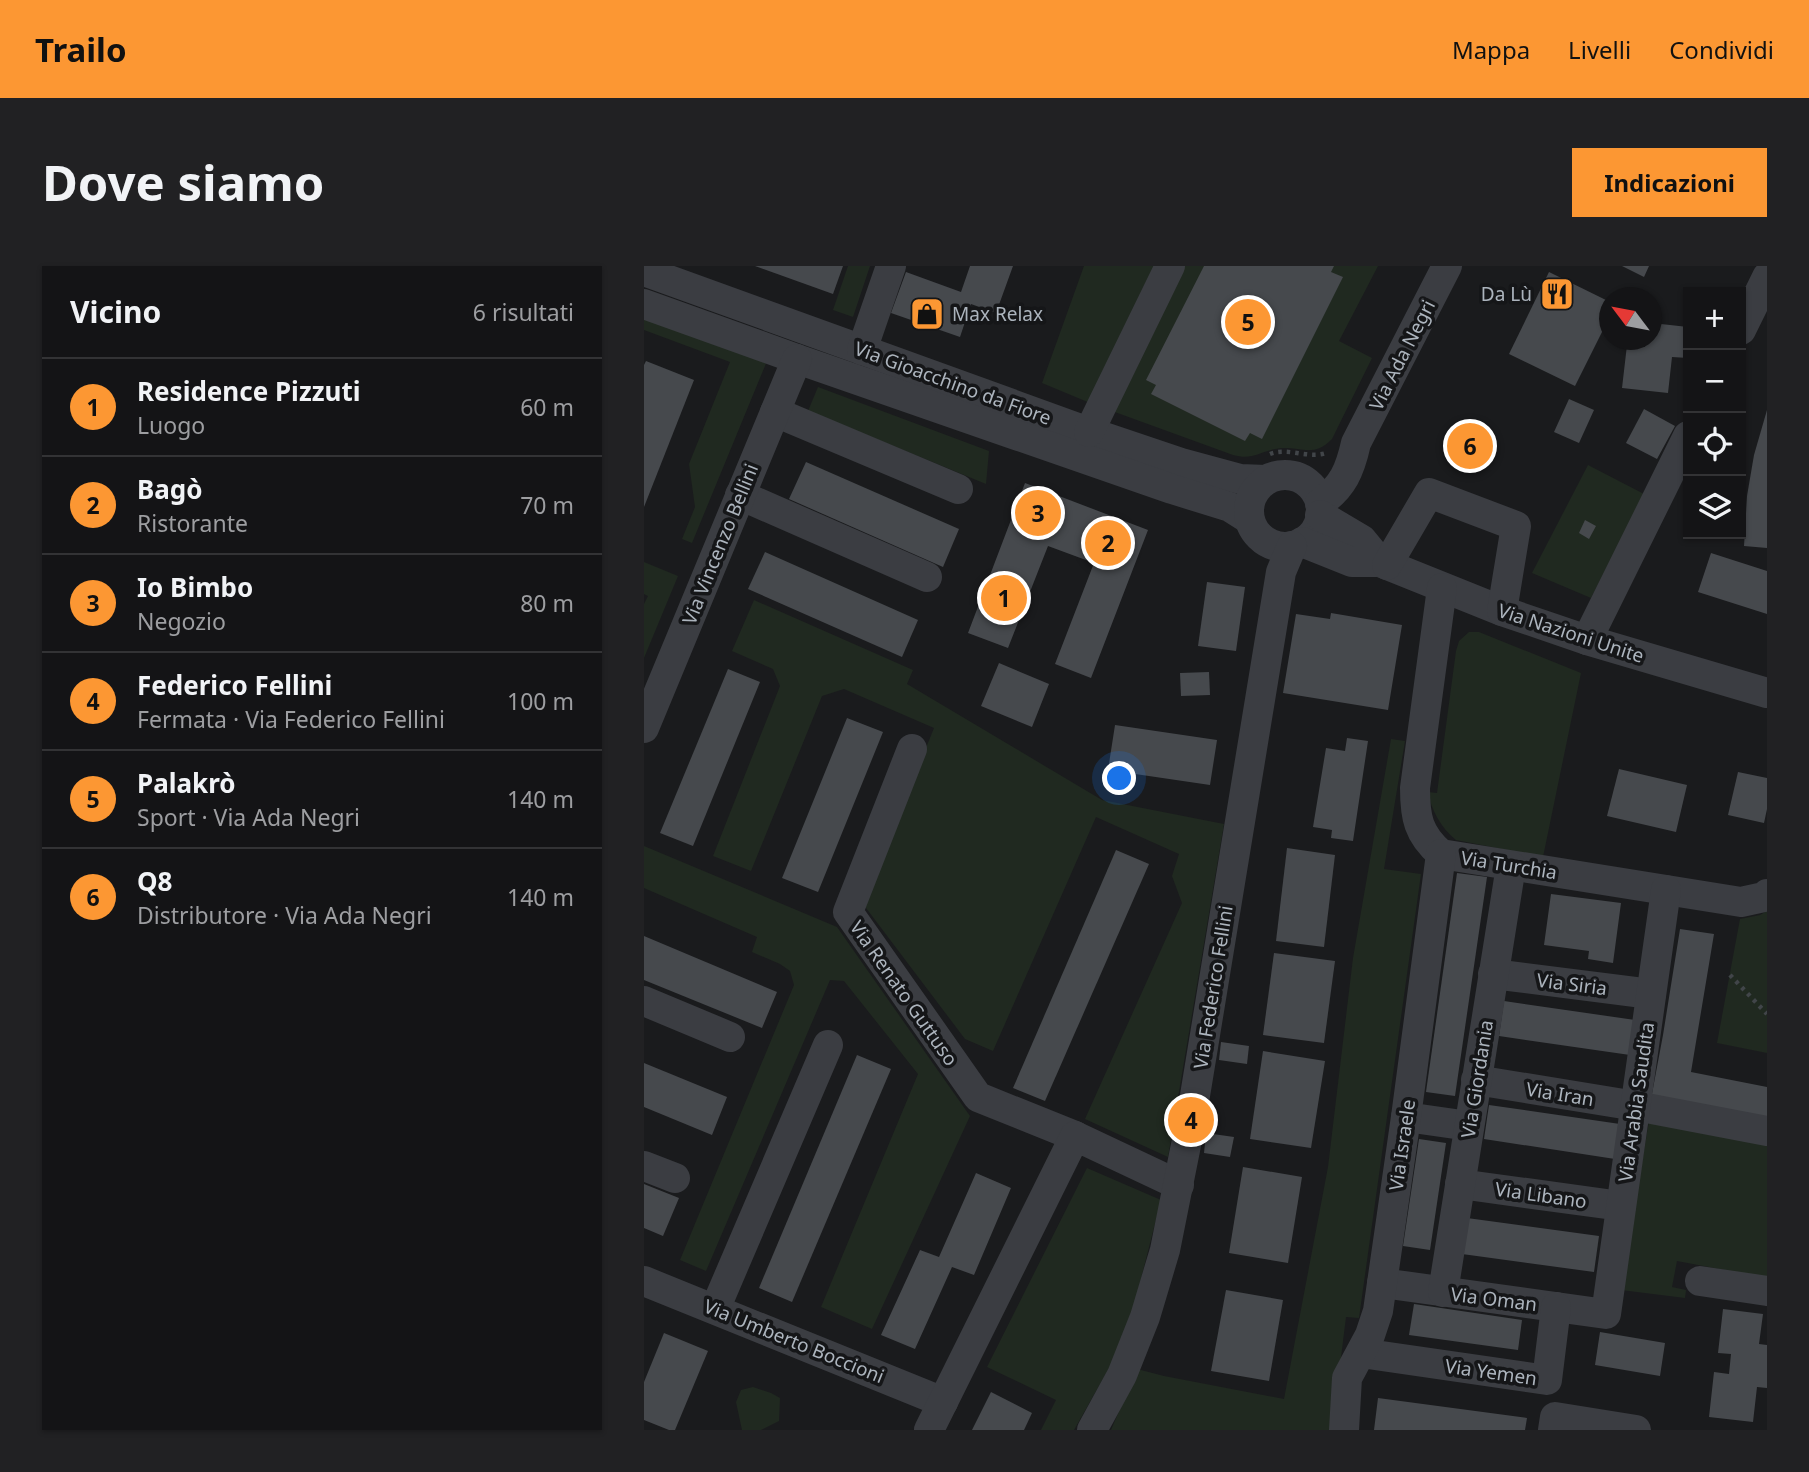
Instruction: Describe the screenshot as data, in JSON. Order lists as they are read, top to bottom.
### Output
{
  "streets": {
    "street": [
      "Via Ada Negri",
      "Via Gioacchino da Fiore",
      "Via Vincenzo Bellini",
      "Via Nazioni Unite",
      "Via Turchia",
      "Via Siria",
      "Via Federico Fellini",
      "Via Renato Guttuso",
      "Via Giordania",
      "Via Iran",
      "Via Arabia Saudita",
      "Via Israele",
      "Via Libano",
      "Via Oman",
      "Via Umberto Boccioni",
      "Via Yemen"
    ]
  },
  "crossings": [
    ["Via Ada Negri", "Via Gioacchino da Fiore"],
    ["Via Ada Negri", "Via Nazioni Unite"],
    ["Via Ada Negri", "Via Federico Fellini"],
    ["Via Gioacchino da Fiore", "Via Vincenzo Bellini"],
    ["Via Gioacchino da Fiore", "Via Nazioni Unite"],
    ["Via Gioacchino da Fiore", "Via Federico Fellini"],
    ["Via Nazioni Unite", "Via Turchia"],
    ["Via Nazioni Unite", "Via Federico Fellini"],
    ["Via Turchia", "Via Giordania"],
    ["Via Turchia", "Via Arabia Saudita"],
    ["Via Turchia", "Via Israele"],
    ["Via Siria", "Via Giordania"],
    ["Via Siria", "Via Arabia Saudita"],
    ["Via Giordania", "Via Iran"],
    ["Via Giordania", "Via Libano"],
    ["Via Giordania", "Via Oman"],
    ["Via Iran", "Via Arabia Saudita"],
    ["Via Arabia Saudita", "Via Libano"],
    ["Via Arabia Saudita", "Via Oman"],
    ["Via Israele", "Via Oman"],
    ["Via Israele", "Via Yemen"],
    ["Via Oman", "Via Yemen"]
  ],
  "places": {
    "restaurant": ["Da Lù"],
    "shop": ["Max Relax"]
  },
  "north": "top left",
  "page": {
    "header": "Trailo",
    "nav": ["Mappa", "Livelli", "Condividi"],
    "buttons": "Indicazioni",
    "title": "Dove siamo",
    "heading": ["Vicino", "6 risultati"],
    "map_buttons": ["+", "−"],
    "pins": [
      "5",
      "6",
      "3",
      "2",
      "1",
      "4"
    ],
    "list": [
      {
        "mark": "1",
        "name": "Residence Pizzuti",
        "note": "Luogo",
        "value": "60 m"
      },
      {
        "mark": "2",
        "name": "Bagò",
        "note": "Ristorante",
        "value": "70 m"
      },
      {
        "mark": "3",
        "name": "Io Bimbo",
        "note": "Negozio",
        "value": "80 m"
      },
      {
        "mark": "4",
        "name": "Federico Fellini",
        "note": "Fermata · Via Federico Fellini",
        "value": "100 m"
      },
      {
        "mark": "5",
        "name": "Palakrò",
        "note": "Sport · Via Ada Negri",
        "value": "140 m"
      },
      {
        "mark": "6",
        "name": "Q8",
        "note": "Distributore · Via Ada Negri",
        "value": "140 m"
      }
    ]
  }
}
